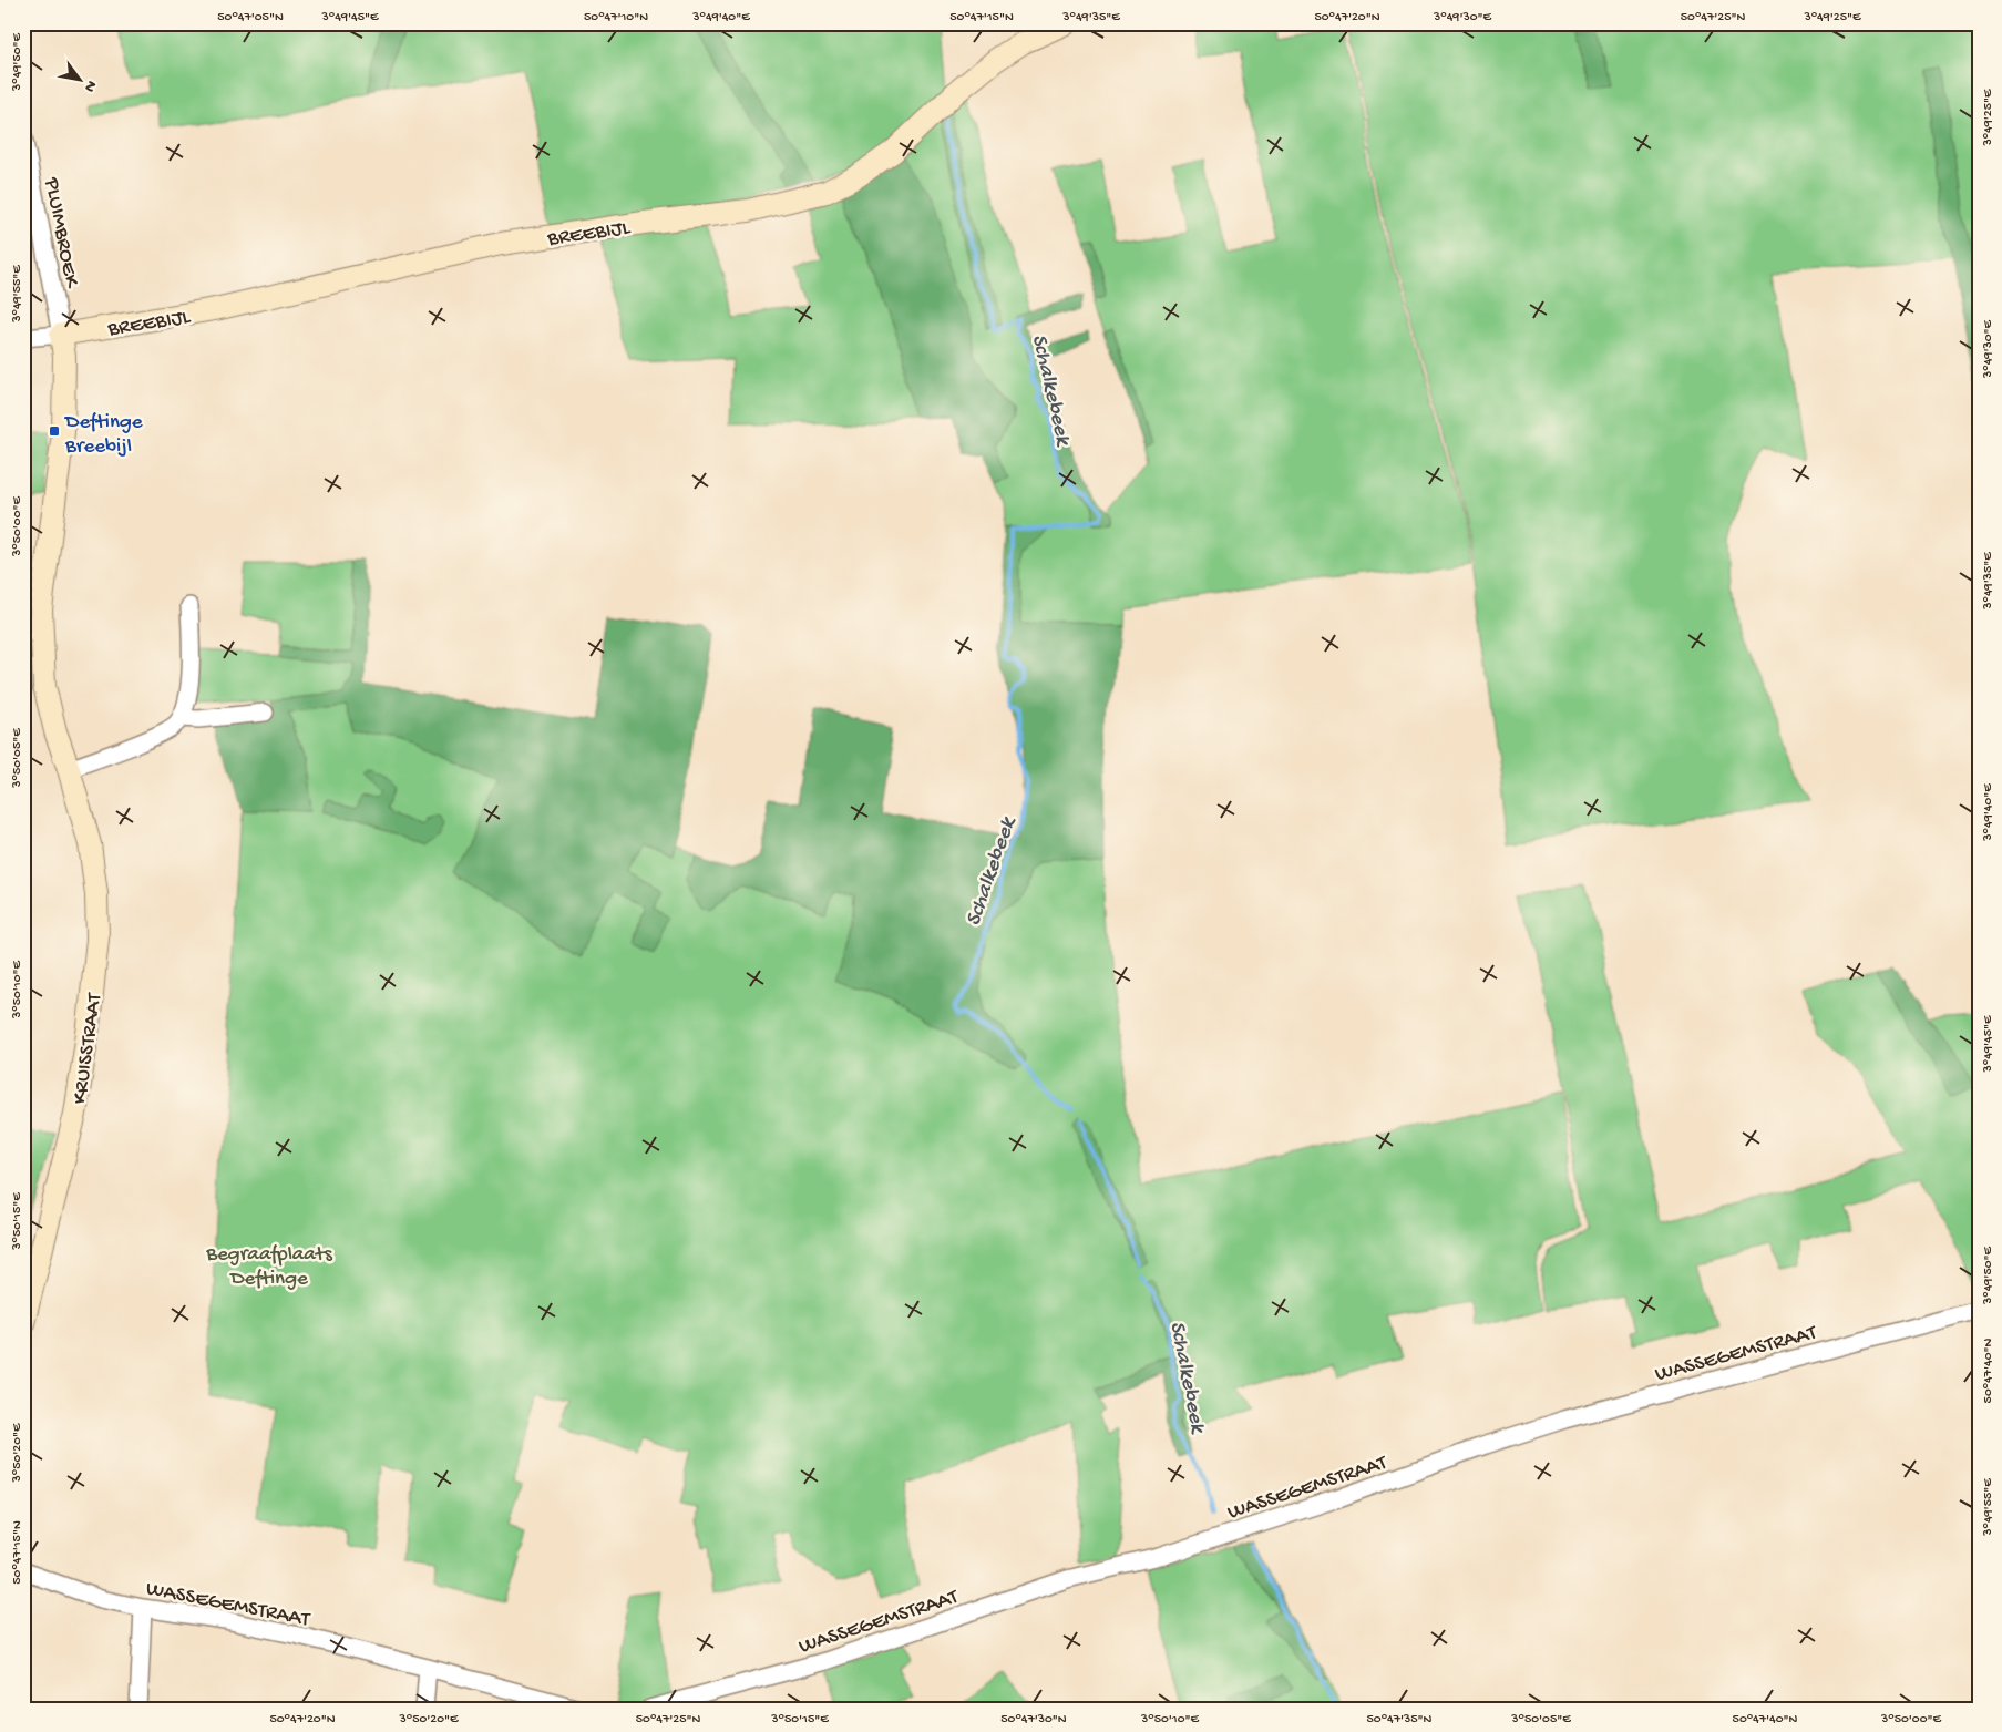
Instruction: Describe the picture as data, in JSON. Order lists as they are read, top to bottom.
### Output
{
  "streets": {
    "street": [
      "BREEBIJL",
      "PLUIMBROEK",
      "KRUISSTRAAT",
      "WASSEGEMSTRAAT"
    ]
  },
  "crossings": [
    ["BREEBIJL", "PLUIMBROEK"],
    ["BREEBIJL", "KRUISSTRAAT"],
    ["PLUIMBROEK", "KRUISSTRAAT"]
  ],
  "water": ["Schalkebeek"],
  "parks": ["Begraafplaats Deftinge"],
  "places": {
    "transit": ["Deftinge Breebijl"]
  },
  "north": "bottom right",
  "coordinates": [
    "50°47'05\"N",
    "3°49'45\"E",
    "50°47'10\"N",
    "3°49'40\"E",
    "50°47'15\"N",
    "3°49'35\"E",
    "50°47'20\"N",
    "3°49'30\"E",
    "50°47'25\"N",
    "3°49'25\"E",
    "3°49'50\"E",
    "3°49'55\"E",
    "3°50'00\"E",
    "3°50'05\"E",
    "3°50'10\"E",
    "3°50'15\"E",
    "50°47'40\"N",
    "3°50'20\"E",
    "50°47'30\"N",
    "50°47'35\"N"
  ]
}
